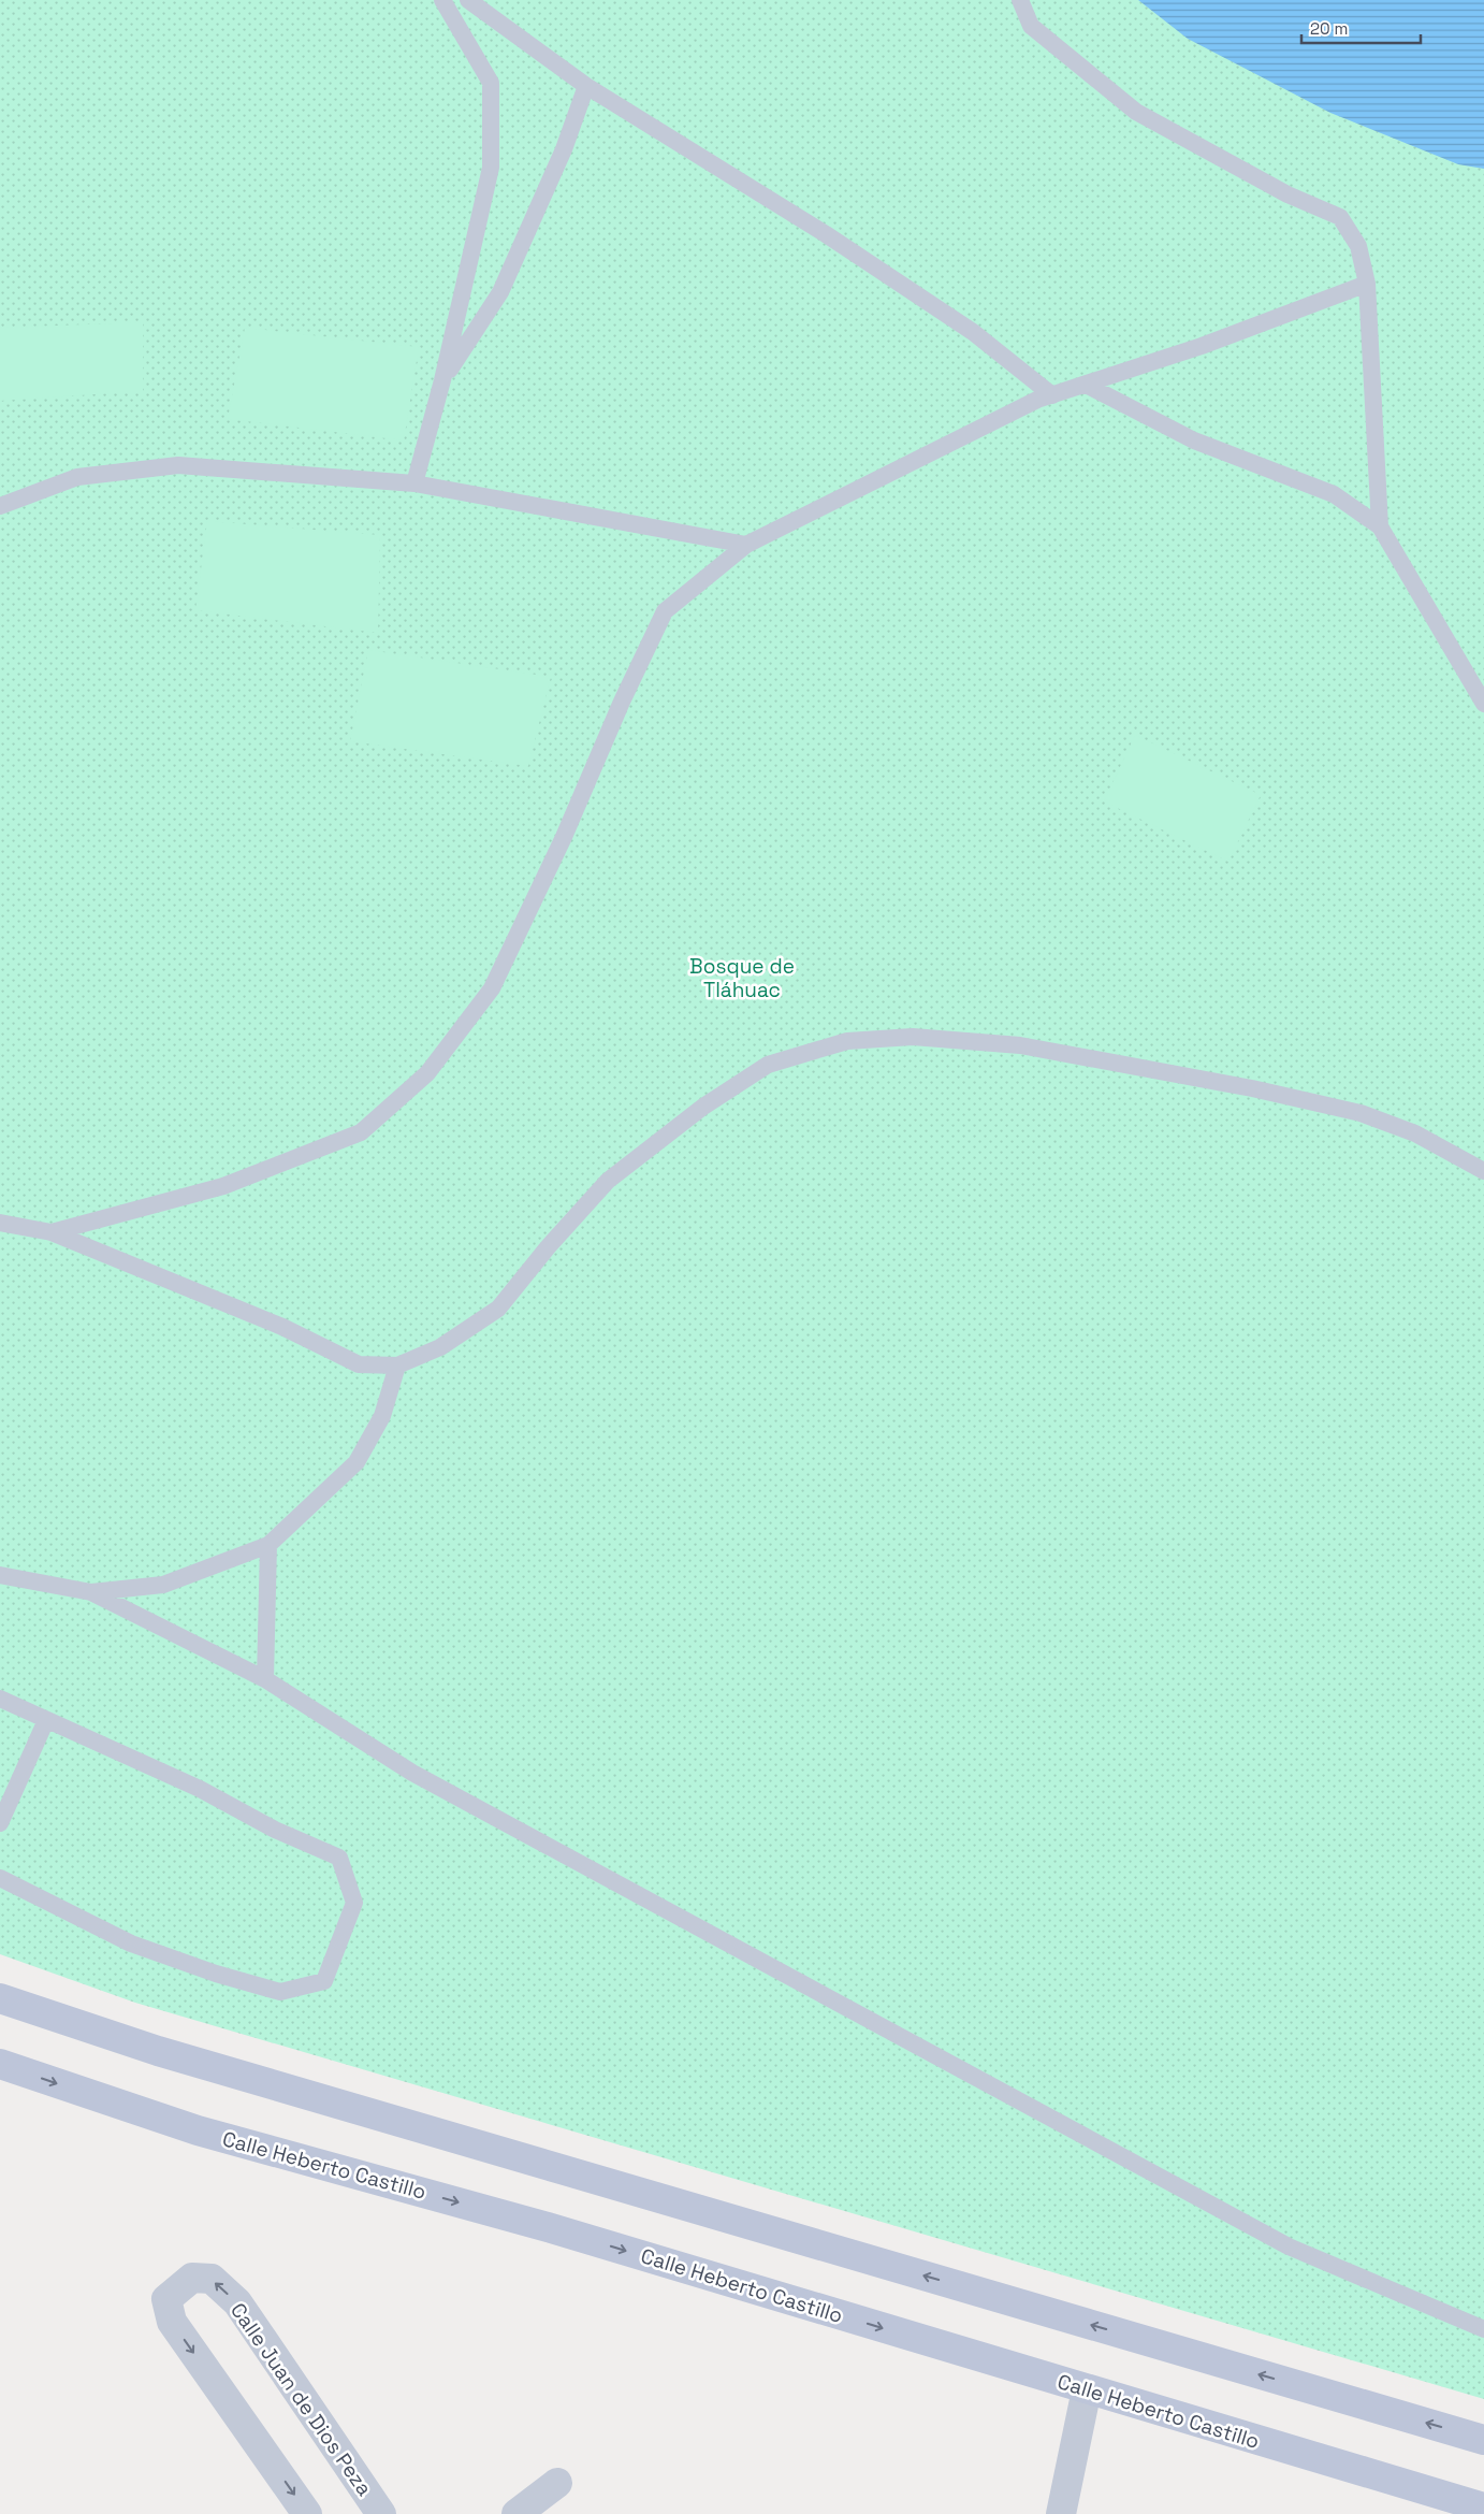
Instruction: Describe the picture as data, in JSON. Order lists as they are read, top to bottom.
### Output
{
  "streets": {
    "main road": ["Calle Heberto Castillo"],
    "street": ["Calle Juan de Dios Peza"]
  },
  "parks": ["Bosque de Tláhuac"],
  "scale_bar": "20 m"
}
